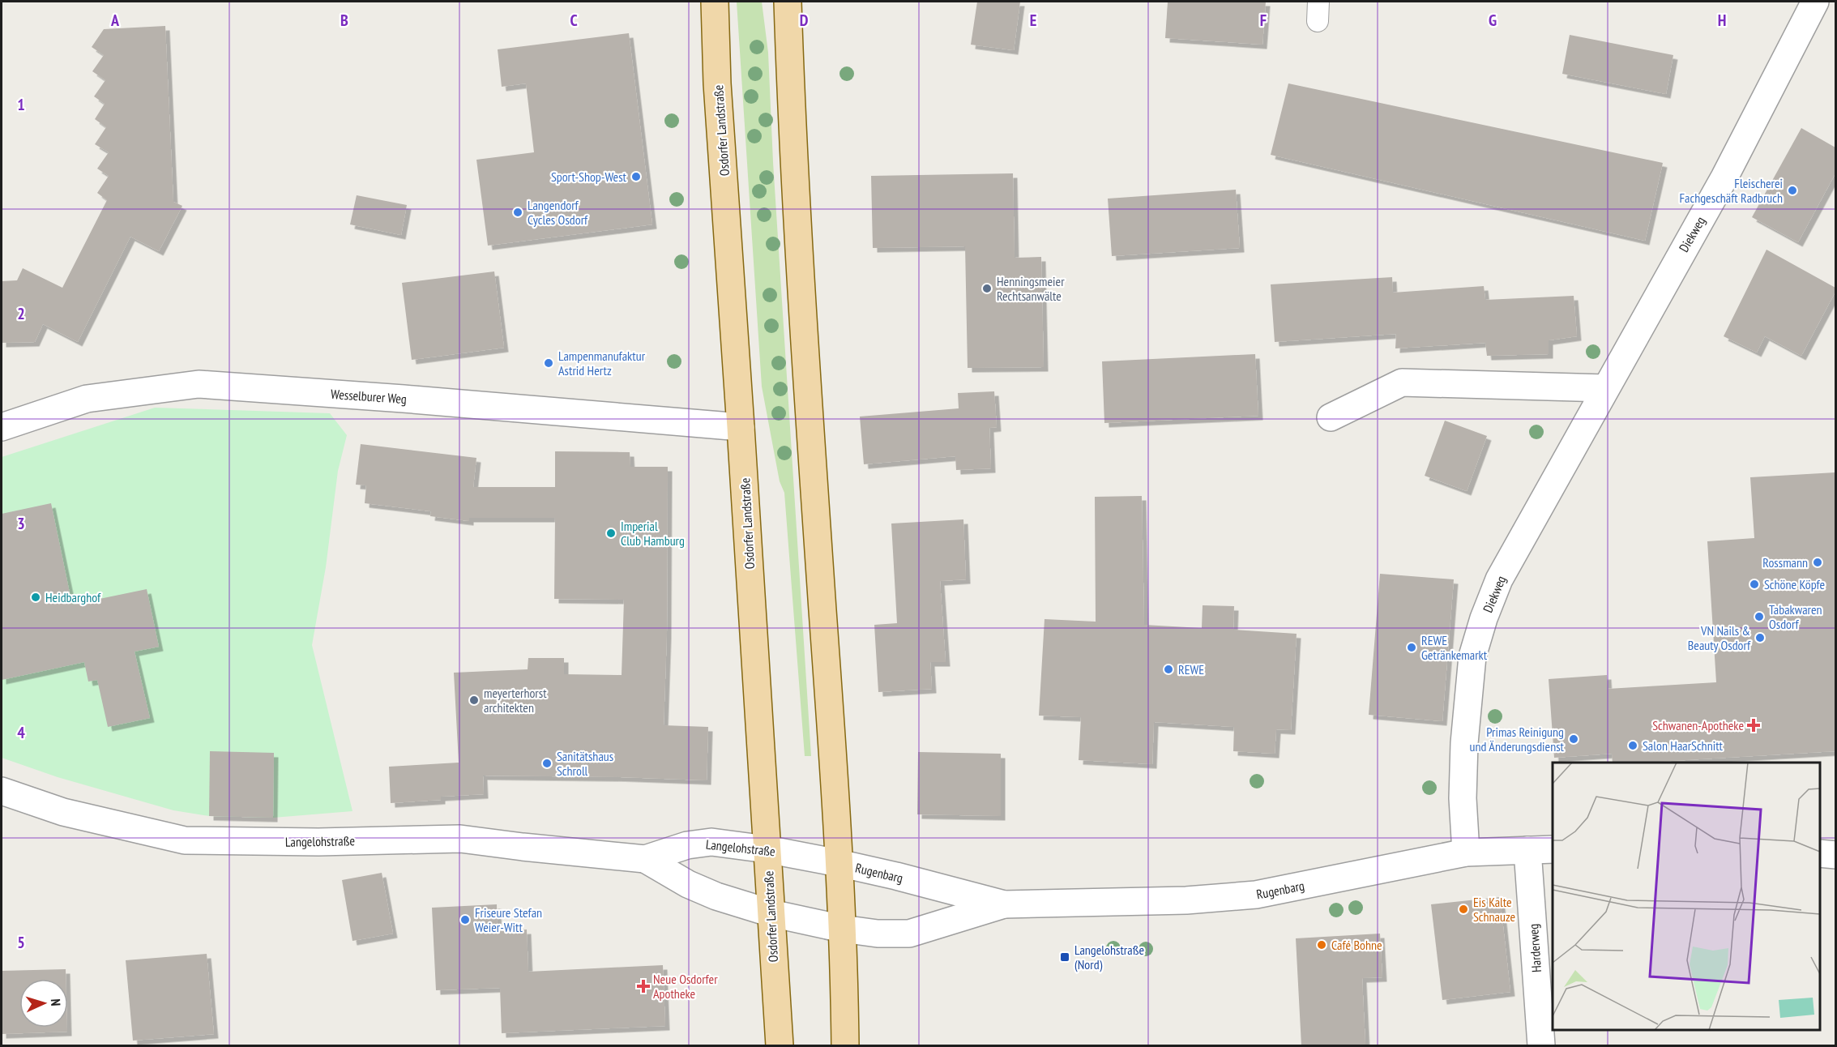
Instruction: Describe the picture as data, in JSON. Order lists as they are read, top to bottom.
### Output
{
  "streets": {
    "main road": ["Osdorfer Landstraße"],
    "street": [
      "Diekweg",
      "Wesselburer Weg",
      "Langelohstraße",
      "Rugenbarg",
      "Harderweg"
    ]
  },
  "crossings": [
    ["Osdorfer Landstraße", "Wesselburer Weg"],
    ["Osdorfer Landstraße", "Langelohstraße"],
    ["Diekweg", "Rugenbarg"],
    ["Langelohstraße", "Rugenbarg"],
    ["Rugenbarg", "Harderweg"]
  ],
  "places": {
    "other": [
      "Sport-Shop-West",
      "Fleischerei Fachgeschäft Radbruch",
      "Langendorf Cycles Osdorf",
      "Henningsmeier Rechtsanwälte",
      "Lampenmanufaktur Astrid Hertz",
      "Imperial Club Hamburg",
      "Rossmann",
      "Schöne Köpfe",
      "Heidbarghof",
      "Tabakwaren Osdorf",
      "VN Nails & Beauty Osdorf",
      "REWE Getränkemarkt",
      "REWE",
      "meyerterhorst architekten",
      "Primas Reinigung und Änderungsdienst",
      "Salon HaarSchnitt",
      "Sanitätshaus Schroll",
      "Eis Kalte Schnauze",
      "Friseure Stefan Weier-Witt",
      "Café Bohne"
    ],
    "health": ["Schwanen-Apotheke", "Neue Osdorfer Apotheke"],
    "transit": ["Langelohstraße (Nord)"]
  },
  "north": "right",
  "grid": {
    "columns": [
      "A",
      "B",
      "C",
      "D",
      "E",
      "F",
      "G",
      "H"
    ],
    "rows": [
      "1",
      "2",
      "3",
      "4",
      "5"
    ]
  }
}
